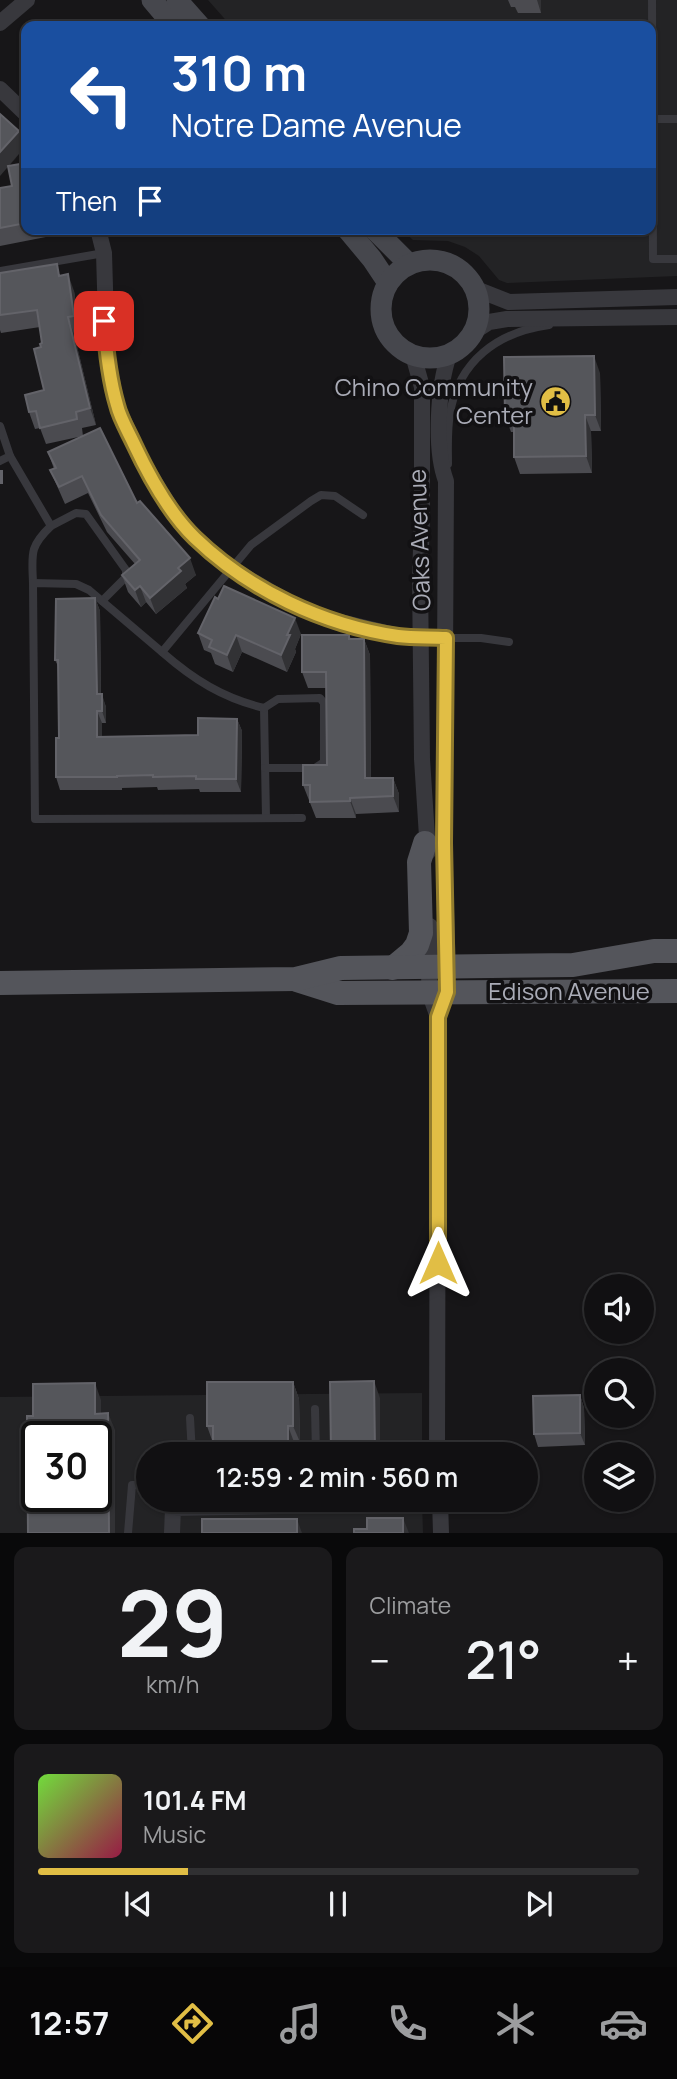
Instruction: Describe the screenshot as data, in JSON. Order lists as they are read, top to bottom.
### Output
{
  "streets": {
    "main road": ["Edison Avenue"],
    "street": ["Oaks Avenue"]
  },
  "crossings": [
    ["Oaks Avenue", "Edison Avenue"]
  ],
  "places": {
    "public building": ["Chino Community Center"]
  },
  "page": {
    "turn": ["310 m", "Notre Dame Avenue"],
    "then": "Then",
    "limit": "30",
    "trip": "12:59 · 2 min · 560 m",
    "tile": [
      ["29", "km/h"],
      "Climate"
    ],
    "heat": ["−", "21°", "+"],
    "song": ["101.4 FM", "Music"],
    "tabs": "12:57"
  }
}
